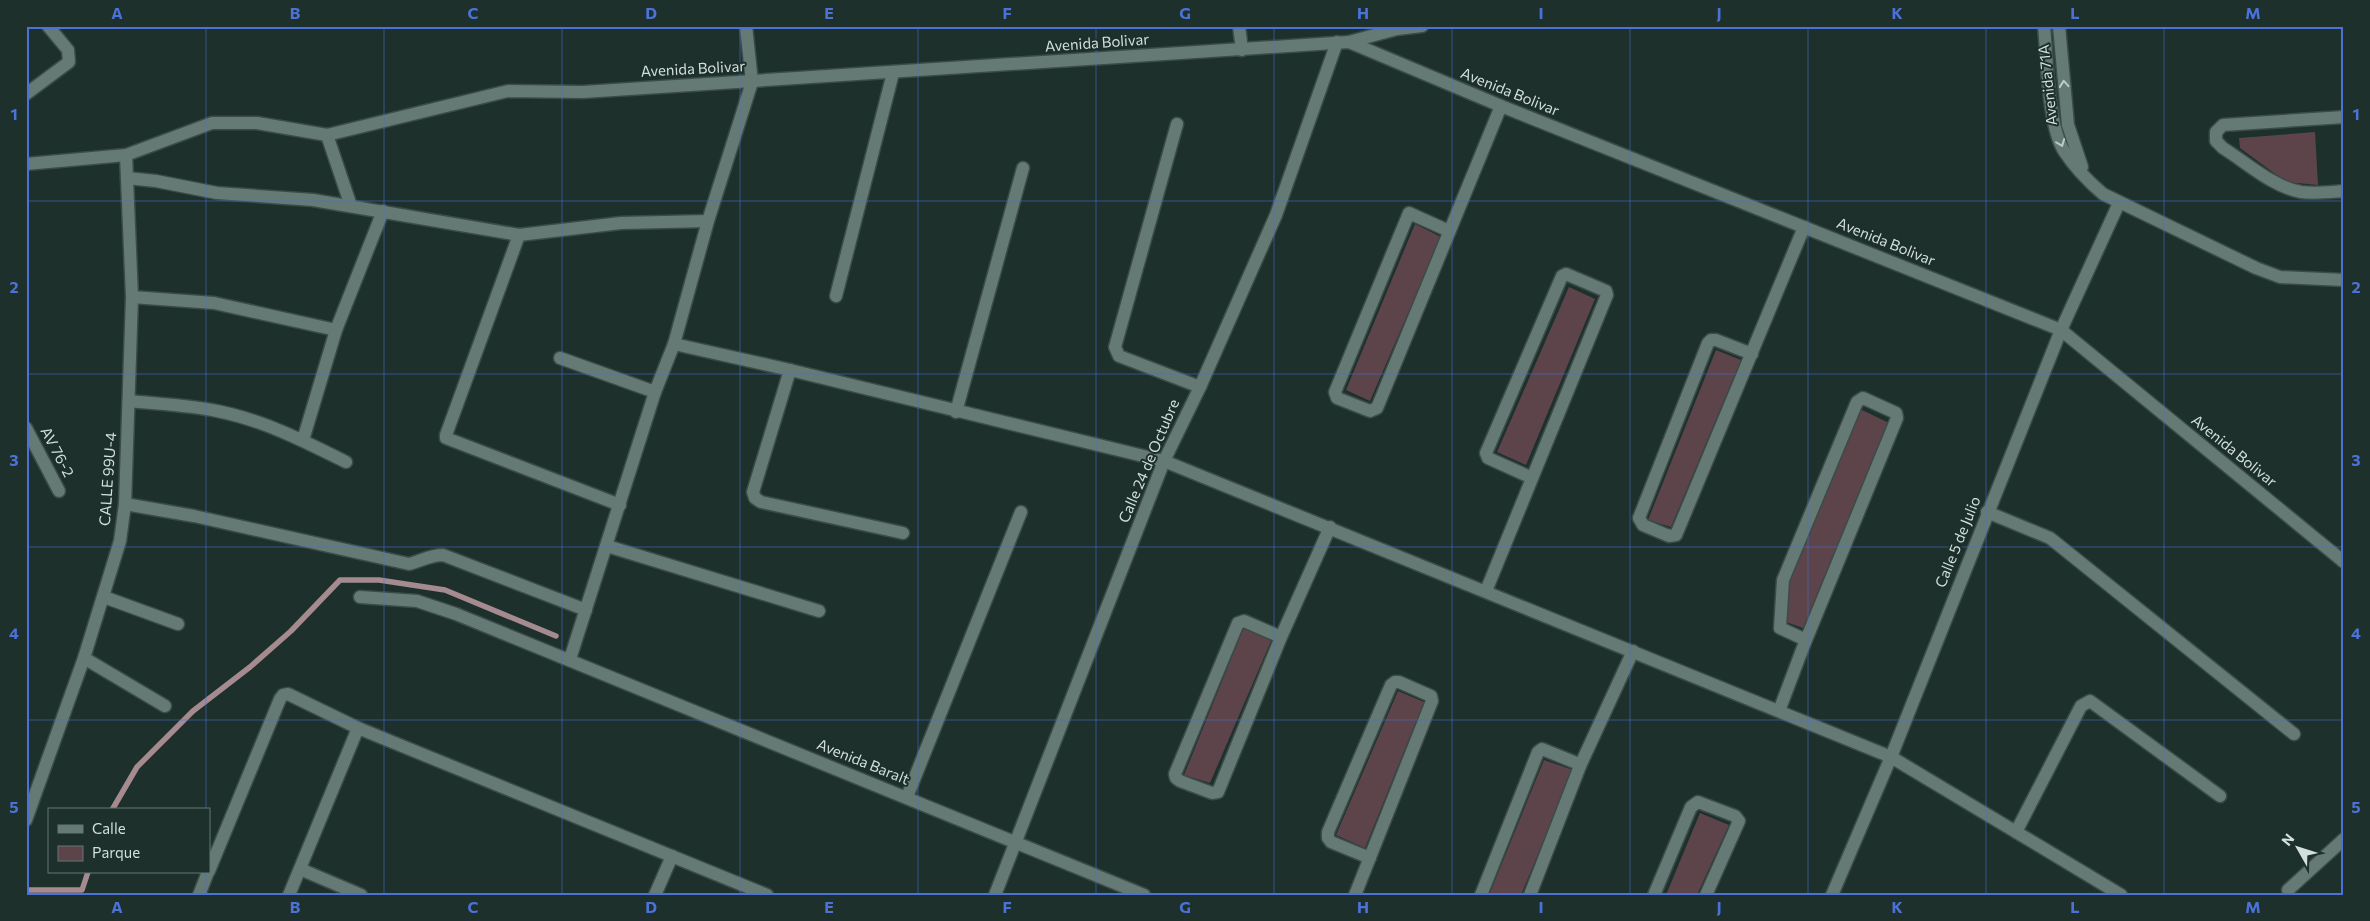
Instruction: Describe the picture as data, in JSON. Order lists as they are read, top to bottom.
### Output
{
  "streets": {
    "street": [
      "Avenida Bolivar",
      "Avenida 71A",
      "AV 76-2",
      "Calle 24 de Octubre",
      "CALLE 99U-4",
      "Calle 5 de Julio",
      "Avenida Baralt"
    ]
  },
  "crossings": [
    ["Avenida Bolivar", "Calle 24 de Octubre"],
    ["Avenida Bolivar", "CALLE 99U-4"],
    ["Avenida Bolivar", "Calle 5 de Julio"],
    ["Calle 24 de Octubre", "Avenida Baralt"]
  ],
  "legend": ["Calle", "Parque"],
  "north": "top left",
  "grid": {
    "columns": [
      "A",
      "B",
      "C",
      "D",
      "E",
      "F",
      "G",
      "H",
      "I",
      "J",
      "K",
      "L",
      "M"
    ],
    "rows": [
      "1",
      "2",
      "3",
      "4",
      "5"
    ]
  }
}
